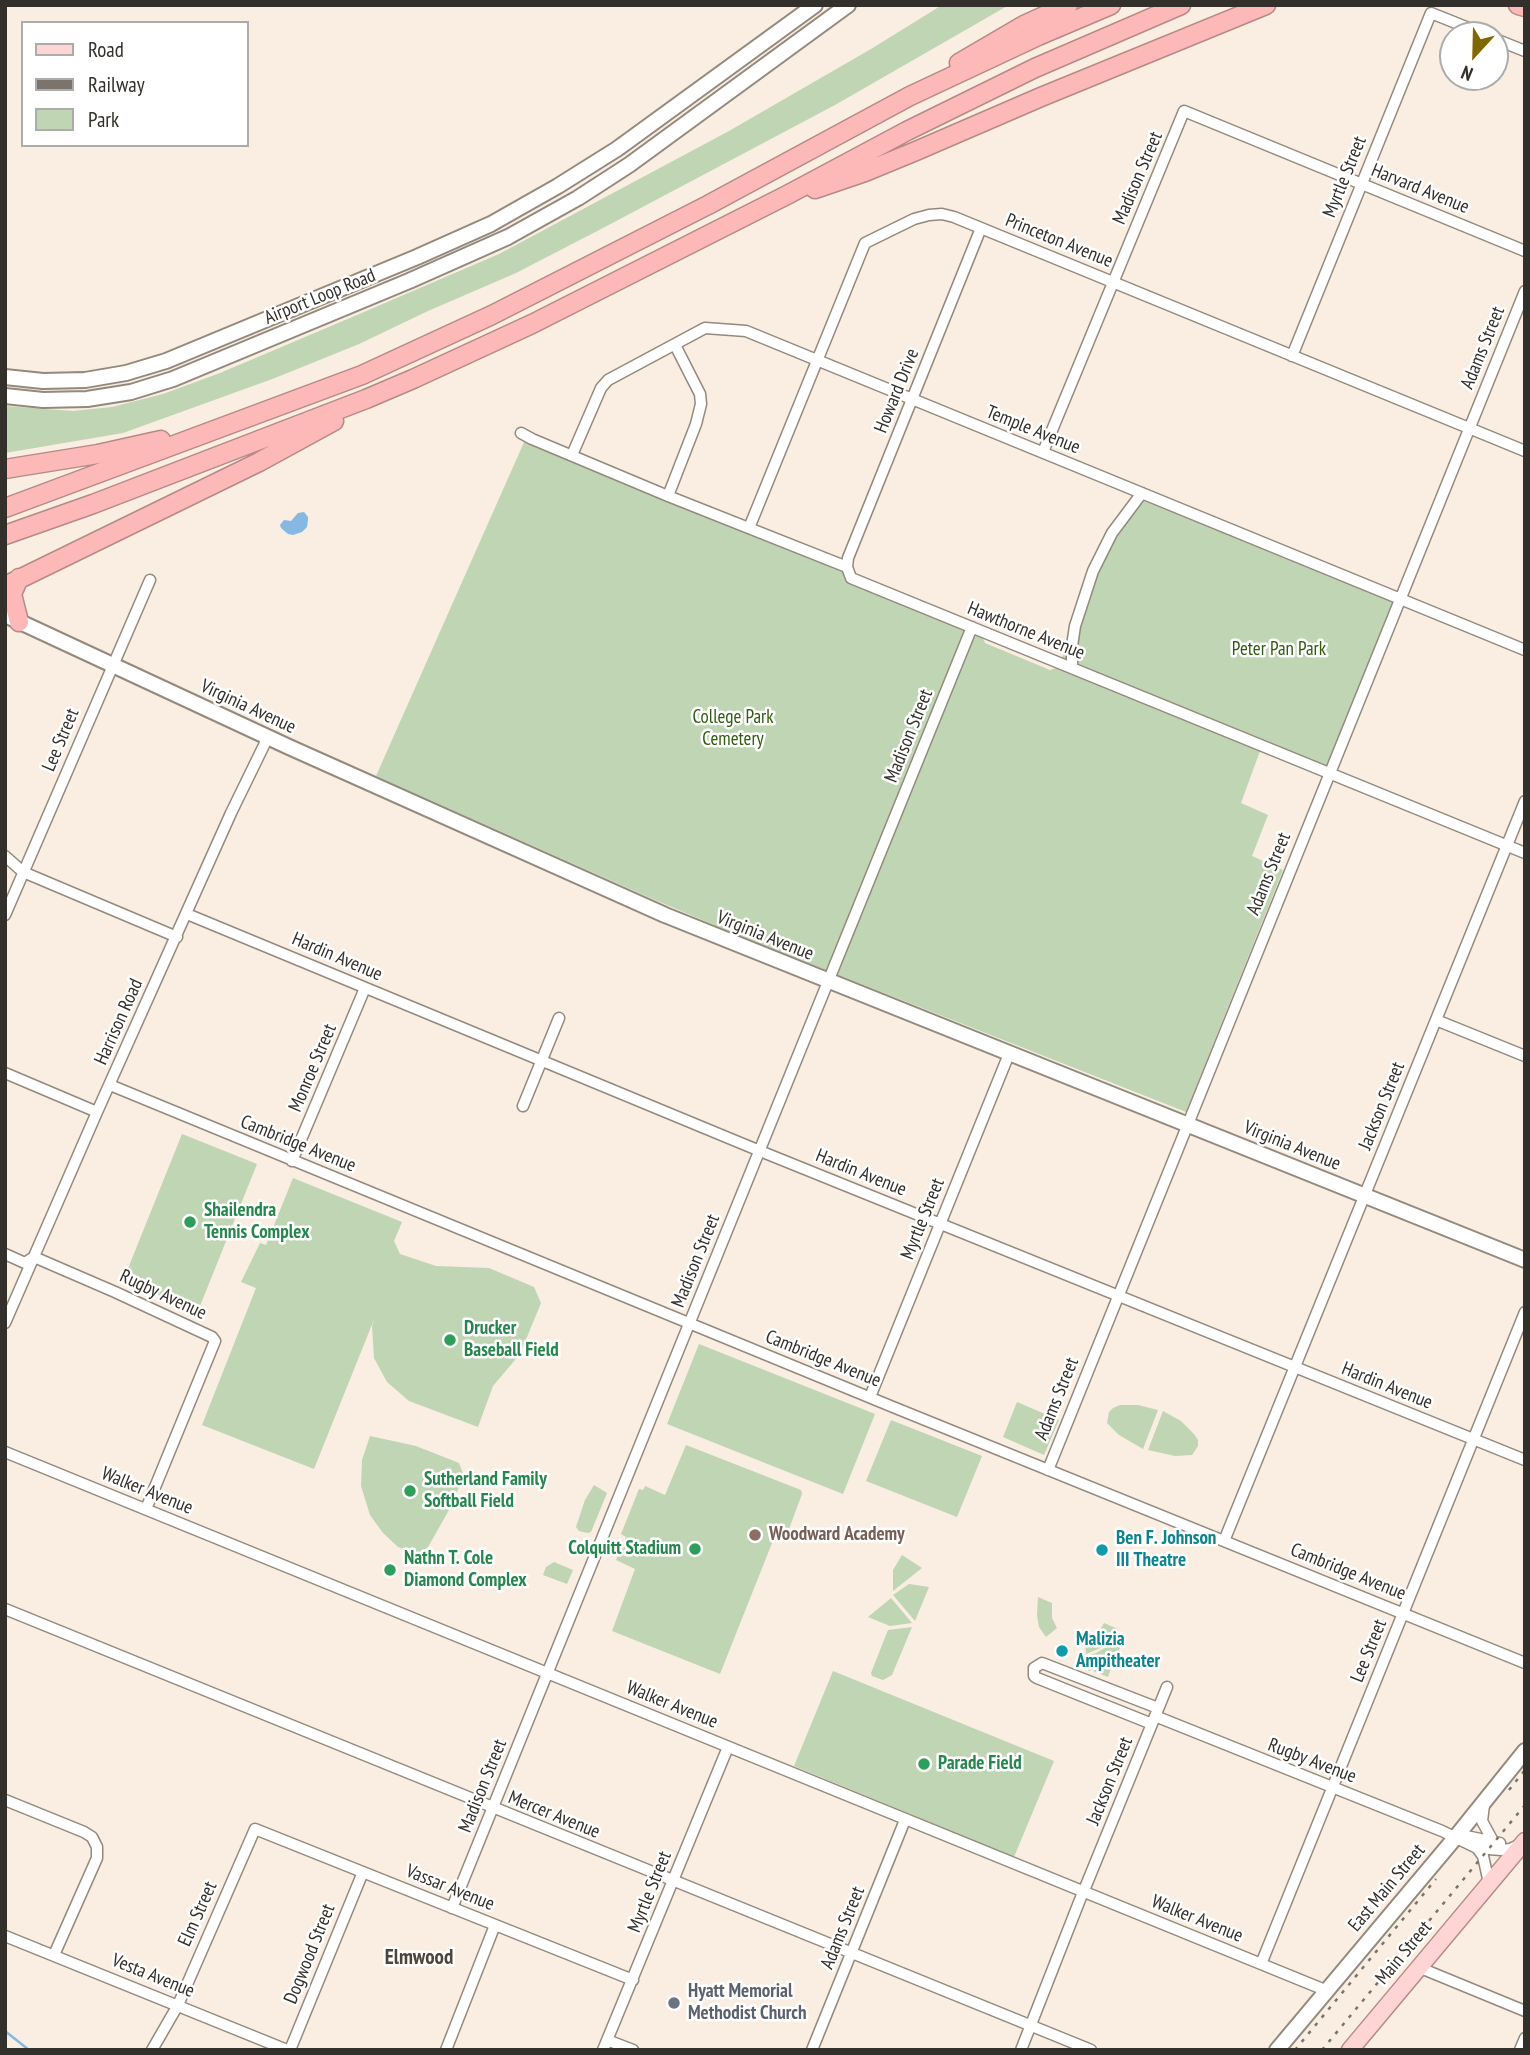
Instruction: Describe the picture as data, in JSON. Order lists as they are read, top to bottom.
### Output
{
  "streets": {
    "main road": [
      "Airport Loop Road",
      "Virginia Avenue",
      "East Main Street",
      "Main Street"
    ],
    "street": [
      "Myrtle Street",
      "Madison Street",
      "Harvard Avenue",
      "Princeton Avenue",
      "Adams Street",
      "Howard Drive",
      "Temple Avenue",
      "Hawthorne Avenue",
      "Lee Street",
      "Hardin Avenue",
      "Harrison Road",
      "Monroe Street",
      "Jackson Street",
      "Cambridge Avenue",
      "Rugby Avenue",
      "Walker Avenue",
      "Mercer Avenue",
      "Vassar Avenue",
      "Elm Street",
      "Dogwood Street",
      "Vesta Avenue"
    ]
  },
  "crossings": [
    ["Myrtle Street", "Harvard Avenue"],
    ["Myrtle Street", "Princeton Avenue"],
    ["Myrtle Street", "Virginia Avenue"],
    ["Myrtle Street", "Hardin Avenue"],
    ["Myrtle Street", "Cambridge Avenue"],
    ["Myrtle Street", "Walker Avenue"],
    ["Myrtle Street", "Mercer Avenue"],
    ["Myrtle Street", "Vassar Avenue"],
    ["Madison Street", "Harvard Avenue"],
    ["Madison Street", "Princeton Avenue"],
    ["Madison Street", "Temple Avenue"],
    ["Madison Street", "Hawthorne Avenue"],
    ["Madison Street", "Virginia Avenue"],
    ["Madison Street", "Hardin Avenue"],
    ["Madison Street", "Cambridge Avenue"],
    ["Madison Street", "Walker Avenue"],
    ["Madison Street", "Mercer Avenue"],
    ["Madison Street", "Vassar Avenue"],
    ["Princeton Avenue", "Adams Street"],
    ["Princeton Avenue", "Howard Drive"],
    ["Princeton Avenue", "Temple Avenue"],
    ["Princeton Avenue", "Hawthorne Avenue"],
    ["Adams Street", "Temple Avenue"],
    ["Adams Street", "Hawthorne Avenue"],
    ["Adams Street", "Virginia Avenue"],
    ["Adams Street", "Hardin Avenue"],
    ["Adams Street", "Cambridge Avenue"],
    ["Adams Street", "Walker Avenue"],
    ["Adams Street", "Mercer Avenue"],
    ["Howard Drive", "Temple Avenue"],
    ["Howard Drive", "Hawthorne Avenue"],
    ["Temple Avenue", "Hawthorne Avenue"],
    ["Hawthorne Avenue", "Jackson Street"],
    ["Virginia Avenue", "Lee Street"],
    ["Virginia Avenue", "Harrison Road"],
    ["Virginia Avenue", "Jackson Street"],
    ["Lee Street", "Hardin Avenue"],
    ["Lee Street", "Cambridge Avenue"],
    ["Lee Street", "Rugby Avenue"],
    ["Lee Street", "Walker Avenue"],
    ["Hardin Avenue", "Harrison Road"],
    ["Hardin Avenue", "Monroe Street"],
    ["Hardin Avenue", "Jackson Street"],
    ["Harrison Road", "Cambridge Avenue"],
    ["Harrison Road", "Rugby Avenue"],
    ["Monroe Street", "Cambridge Avenue"],
    ["Jackson Street", "Cambridge Avenue"],
    ["Jackson Street", "Rugby Avenue"],
    ["Jackson Street", "Walker Avenue"],
    ["Jackson Street", "Mercer Avenue"],
    ["Rugby Avenue", "Walker Avenue"],
    ["Rugby Avenue", "East Main Street"],
    ["Rugby Avenue", "Main Street"],
    ["Walker Avenue", "East Main Street"],
    ["Vassar Avenue", "Elm Street"],
    ["Vassar Avenue", "Dogwood Street"],
    ["Elm Street", "Vesta Avenue"],
    ["Dogwood Street", "Vesta Avenue"]
  ],
  "districts": ["Elmwood"],
  "parks": ["Peter Pan Park", "College Park Cemetery"],
  "places": [
    "Shailendra Tennis Complex",
    "Drucker Baseball Field",
    "Sutherland Family Softball Field",
    "Woodward Academy",
    "Colquitt Stadium",
    "Ben F. Johnson III Theatre",
    "Nathn T. Cole Diamond Complex",
    "Malizia Ampitheater",
    "Parade Field",
    "Hyatt Memorial Methodist Church"
  ],
  "legend": ["Road", "Railway", "Park"],
  "north": "bottom"
}
